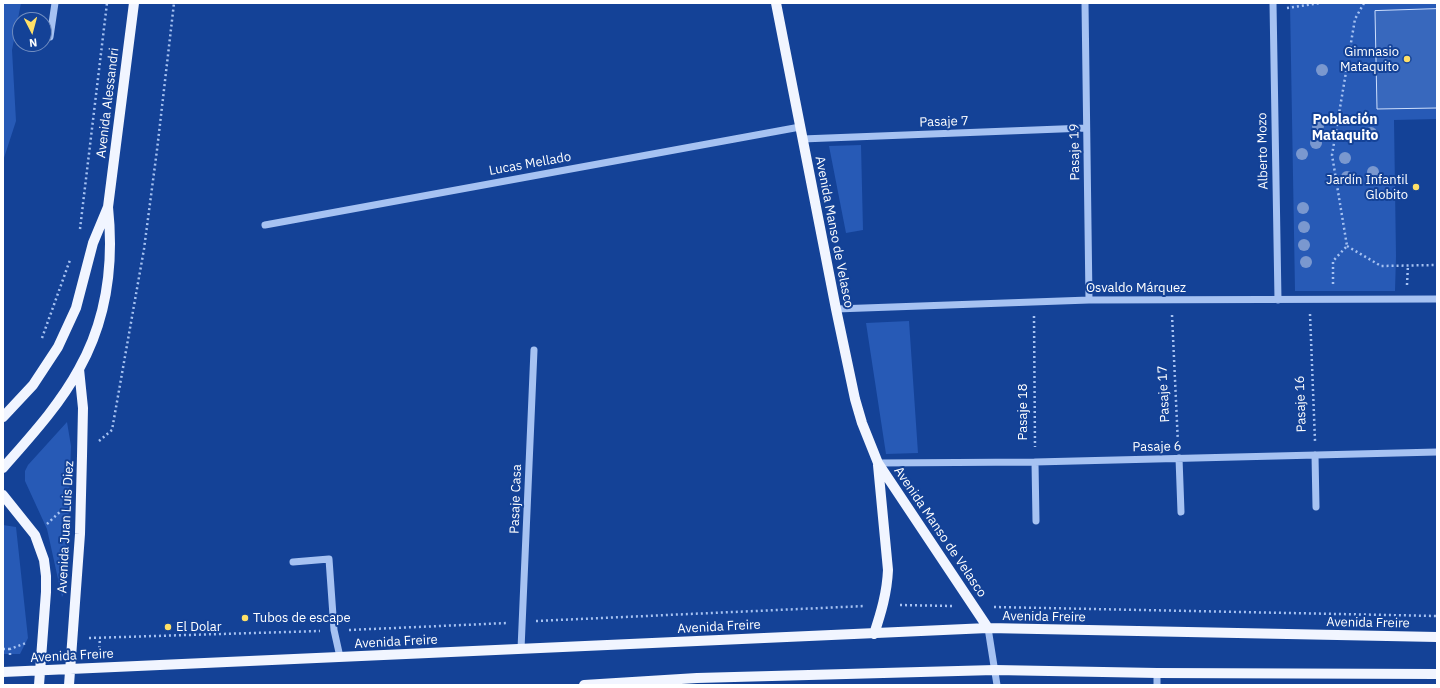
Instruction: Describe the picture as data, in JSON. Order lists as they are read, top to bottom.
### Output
{
  "streets": {
    "main road": [
      "Avenida Alessandri",
      "Avenida Manso de Velasco",
      "Avenida Juan Luis Diez",
      "Avenida Freire"
    ],
    "street": [
      "Pasaje 7",
      "Alberto Mozo",
      "Pasaje 19",
      "Lucas Mellado",
      "Osvaldo Márquez",
      "Pasaje 6",
      "Pasaje Casa"
    ],
    "path": ["Pasaje 17", "Pasaje 16", "Pasaje 18"]
  },
  "crossings": [
    ["Pasaje 7", "Pasaje 19"],
    ["Pasaje 7", "Avenida Manso de Velasco"],
    ["Alberto Mozo", "Osvaldo Márquez"],
    ["Pasaje 19", "Osvaldo Márquez"],
    ["Lucas Mellado", "Avenida Manso de Velasco"],
    ["Avenida Manso de Velasco", "Osvaldo Márquez"],
    ["Avenida Manso de Velasco", "Pasaje 6"],
    ["Avenida Manso de Velasco", "Avenida Freire"],
    ["Osvaldo Márquez", "Pasaje 17"],
    ["Osvaldo Márquez", "Pasaje 16"],
    ["Osvaldo Márquez", "Pasaje 18"],
    ["Pasaje 17", "Pasaje 6"],
    ["Pasaje 16", "Pasaje 6"],
    ["Pasaje 18", "Pasaje 6"],
    ["Pasaje Casa", "Avenida Freire"],
    ["Avenida Juan Luis Diez", "Avenida Freire"]
  ],
  "districts": ["Población Mataquito"],
  "places": [
    "Gimnasio Mataquito",
    "Jardín Infantil Globito",
    "Tubos de escape",
    "El Dolar"
  ],
  "north": "bottom"
}
